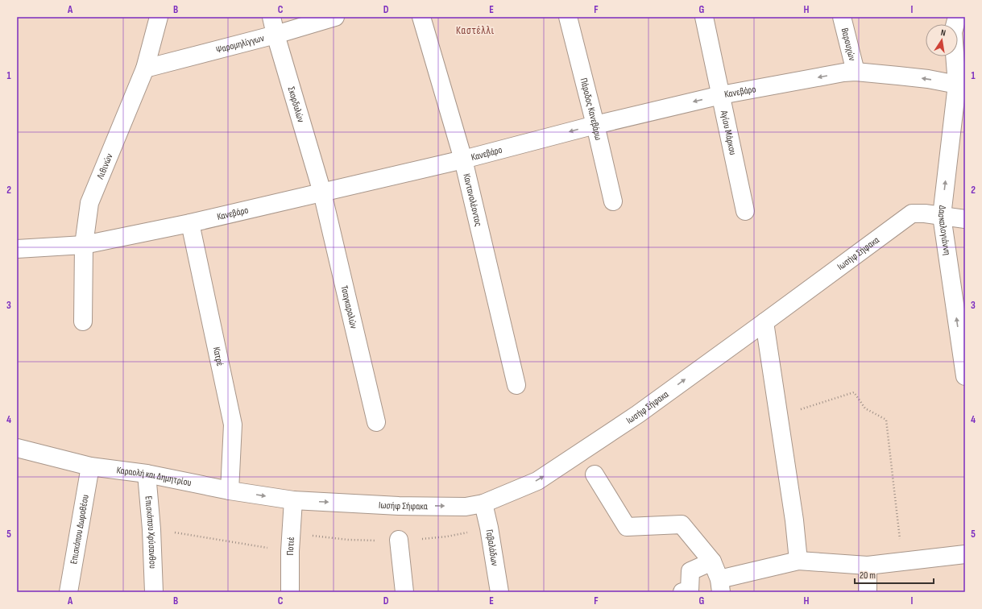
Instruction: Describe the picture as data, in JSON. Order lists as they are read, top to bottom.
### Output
{
  "streets": {
    "street": [
      "Ψαρομηλίγγων",
      "Βαρουχών",
      "Κανεβάρο",
      "Σκορδυλών",
      "Πάροδος Κανεβάρω",
      "Αγίου Μάρκου",
      "Λιθινών",
      "Καντανολέοντος",
      "Δασκαλογιάννη",
      "Ιωσήφ Σήφακα",
      "Τσαγκαρολών",
      "Κατρέ",
      "Καραολή και Δημητρίου",
      "Επισκόπου Δωροθέου",
      "Επισκόπου Χρύσανθου",
      "Ποτιέ",
      "Γαβαλάδων"
    ]
  },
  "crossings": [
    ["Ψαρομηλίγγων", "Σκορδυλών"],
    ["Ψαρομηλίγγων", "Λιθινών"],
    ["Βαρουχών", "Κανεβάρο"],
    ["Κανεβάρο", "Σκορδυλών"],
    ["Κανεβάρο", "Πάροδος Κανεβάρω"],
    ["Κανεβάρο", "Αγίου Μάρκου"],
    ["Κανεβάρο", "Λιθινών"],
    ["Κανεβάρο", "Καντανολέοντος"],
    ["Κανεβάρο", "Δασκαλογιάννη"],
    ["Κανεβάρο", "Τσαγκαρολών"],
    ["Κανεβάρο", "Κατρέ"],
    ["Σκορδυλών", "Τσαγκαρολών"],
    ["Δασκαλογιάννη", "Ιωσήφ Σήφακα"],
    ["Ιωσήφ Σήφακα", "Καραολή και Δημητρίου"],
    ["Ιωσήφ Σήφακα", "Ποτιέ"],
    ["Ιωσήφ Σήφακα", "Γαβαλάδων"],
    ["Κατρέ", "Καραολή και Δημητρίου"],
    ["Καραολή και Δημητρίου", "Επισκόπου Δωροθέου"],
    ["Καραολή και Δημητρίου", "Επισκόπου Χρύσανθου"],
    ["Καραολή και Δημητρίου", "Ποτιέ"]
  ],
  "one_way": ["Κανεβάρο", "Δασκαλογιάννη", "Ιωσήφ Σήφακα"],
  "districts": ["Καστέλλι"],
  "scale_bar": "20 m",
  "north": "top",
  "grid": {
    "columns": [
      "A",
      "B",
      "C",
      "D",
      "E",
      "F",
      "G",
      "H",
      "I"
    ],
    "rows": [
      "1",
      "2",
      "3",
      "4",
      "5"
    ]
  }
}
